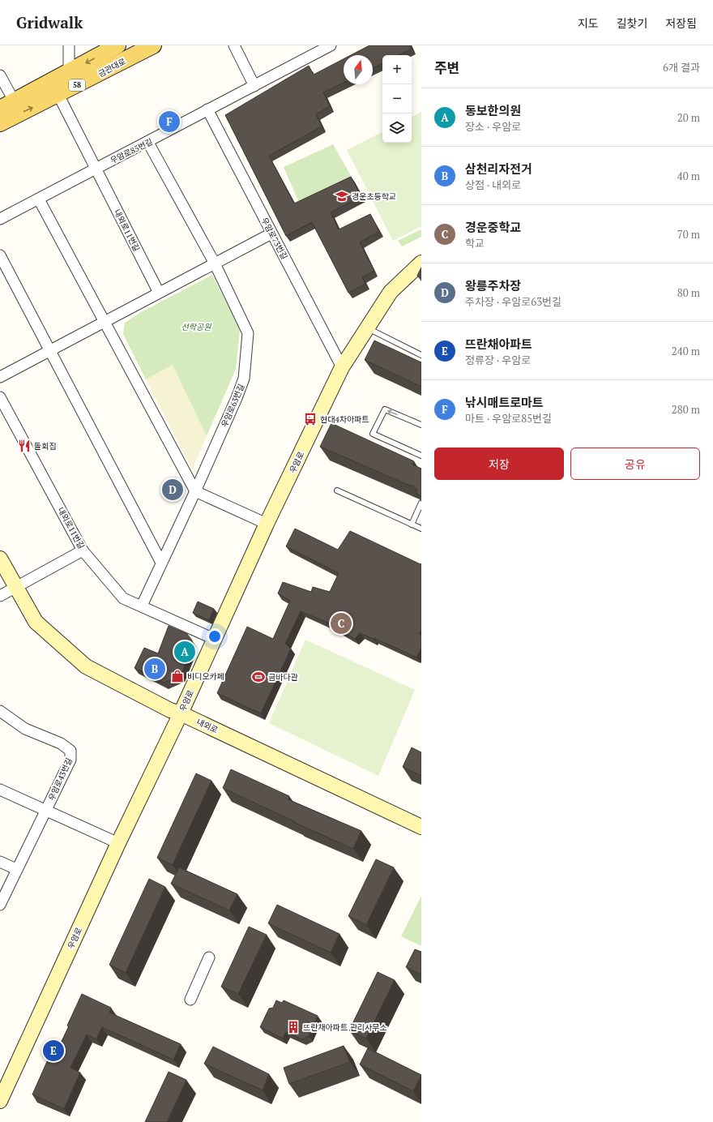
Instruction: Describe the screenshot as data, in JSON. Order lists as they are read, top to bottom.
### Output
{
  "streets": {
    "main road": ["금관대로", "58"],
    "street": [
      "우암로85번길",
      "내외로11번길",
      "우암로73번길",
      "우암로63번길",
      "우암로",
      "내외로",
      "우암로43번길"
    ]
  },
  "crossings": [
    ["금관대로", "내외로11번길"],
    ["우암로85번길", "내외로11번길"],
    ["우암로85번길", "우암로73번길"],
    ["내외로11번길", "우암로63번길"],
    ["내외로11번길", "우암로"],
    ["우암로73번길", "우암로"],
    ["우암로", "내외로"],
    ["우암로", "우암로43번길"]
  ],
  "parks": ["선학공원"],
  "places": {
    "school or university": ["경운초등학교"],
    "bus stop": ["현대4차아파트"],
    "restaurant": ["돌회집"],
    "shop": ["비디오카페"],
    "sports": ["금바다관"],
    "building": ["뜨란채아파트 관리사무소"]
  },
  "north": "top",
  "page": {
    "header": "Gridwalk",
    "nav": ["지도", "길찾기", "저장됨"],
    "heading": ["주변", "6개 결과"],
    "map_buttons": ["+", "−"],
    "list": [
      {
        "mark": "A",
        "name": "동보한의원",
        "note": "장소 · 우암로",
        "value": "20 m"
      },
      {
        "mark": "B",
        "name": "삼천리자전거",
        "note": "상점 · 내외로",
        "value": "40 m"
      },
      {
        "mark": "C",
        "name": "경운중학교",
        "note": "학교",
        "value": "70 m"
      },
      {
        "mark": "D",
        "name": "왕릉주차장",
        "note": "주차장 · 우암로63번길",
        "value": "80 m"
      },
      {
        "mark": "E",
        "name": "뜨란채아파트",
        "note": "정류장 · 우암로",
        "value": "240 m"
      },
      {
        "mark": "F",
        "name": "낚시매트로마트",
        "note": "마트 · 우암로85번길",
        "value": "280 m"
      }
    ],
    "pins": [
      "F",
      "D",
      "C",
      "A",
      "B",
      "E"
    ],
    "buttons": ["저장", "공유"]
  }
}
